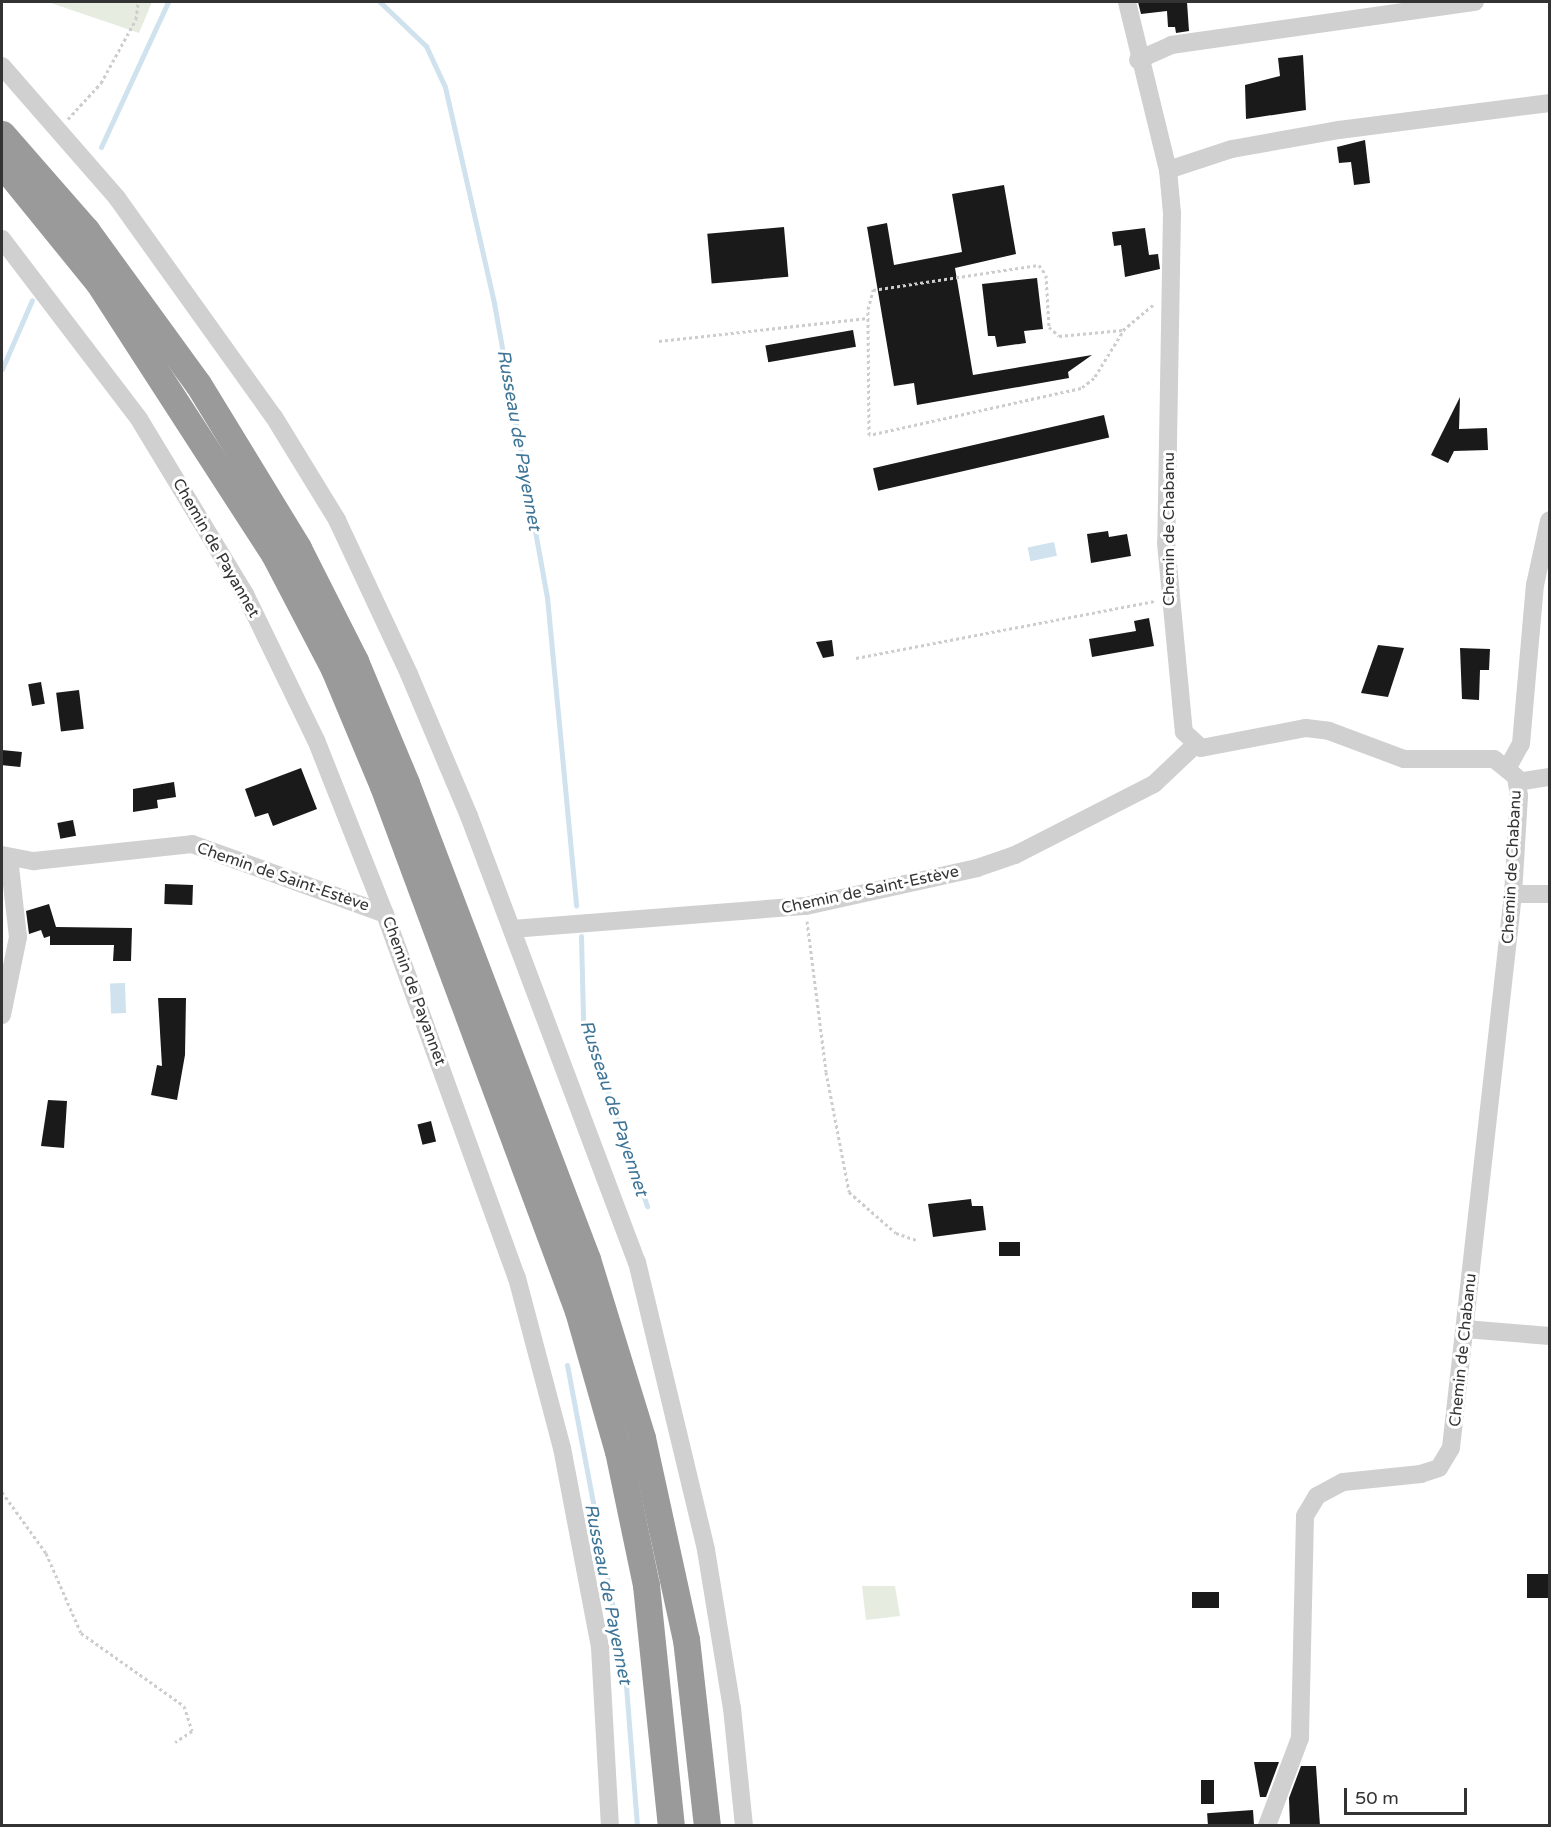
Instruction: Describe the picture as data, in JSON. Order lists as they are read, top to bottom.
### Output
{
  "streets": {
    "street": ["Chemin de Chabanu", "Chemin de Payannet", "Chemin de Saint-Estève"]
  },
  "crossings": [
    ["Chemin de Chabanu", "Chemin de Saint-Estève"],
    ["Chemin de Payannet", "Chemin de Saint-Estève"]
  ],
  "water": ["Russeau de Payennet"],
  "scale_bar": "50 m"
}
